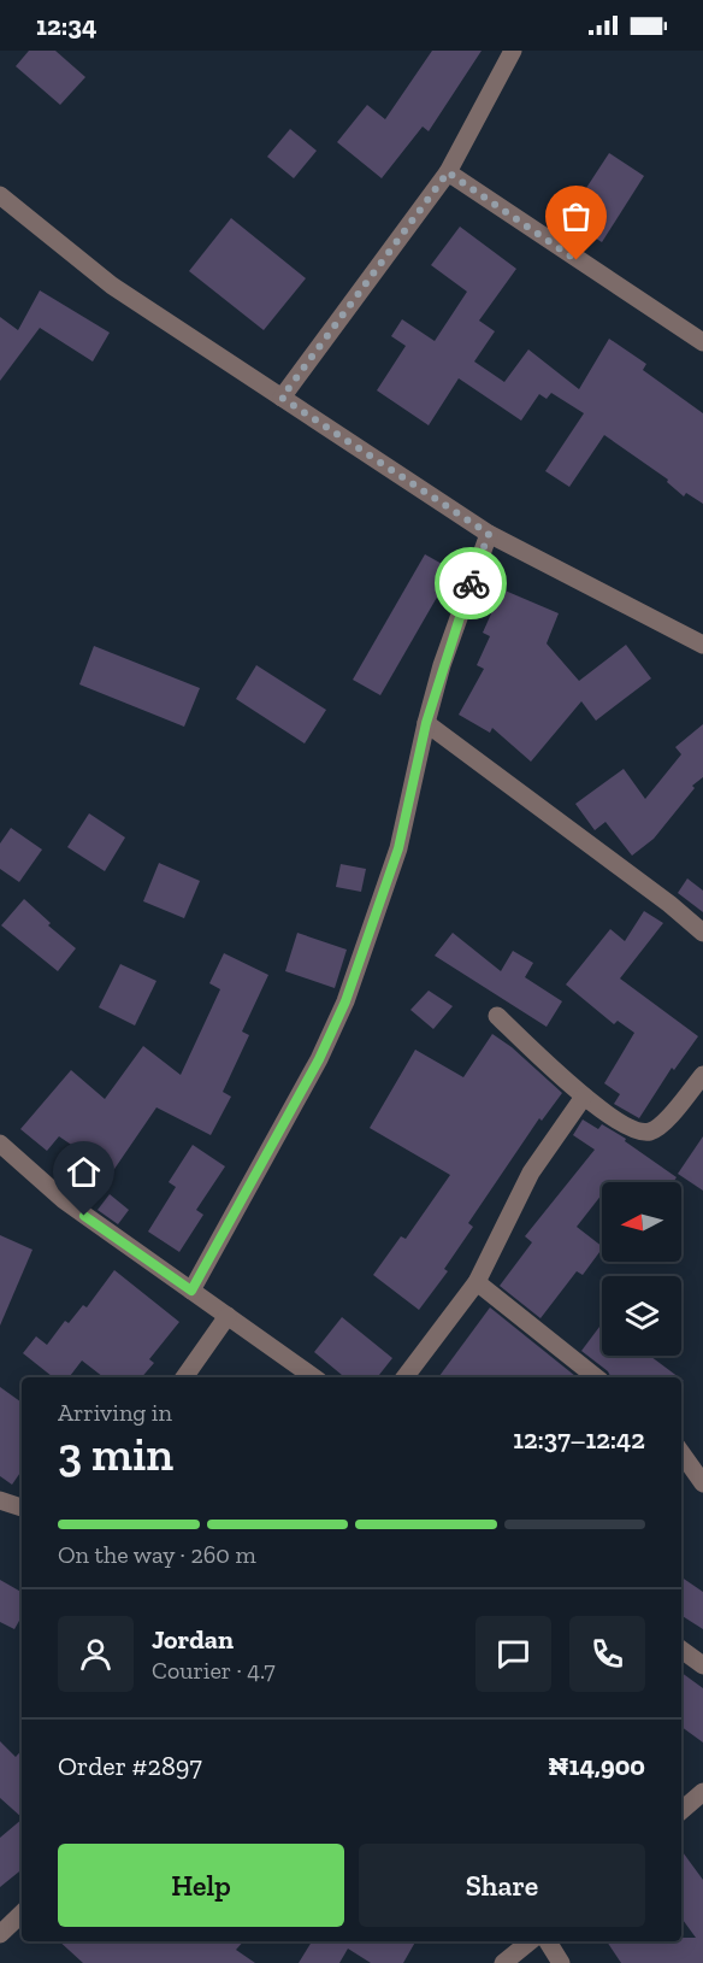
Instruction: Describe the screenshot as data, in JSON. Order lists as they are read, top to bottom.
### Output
{
  "north": "left",
  "page": {
    "status": "12:34",
    "heading": ["3 min", "Arriving in", "12:37–12:42"],
    "panel": [
      "Jordan",
      "Courier · 4.7",
      "Order #2897",
      "₦14,900"
    ],
    "bar": "On the way · 260 m",
    "buttons": ["Help", "Share"]
  }
}
